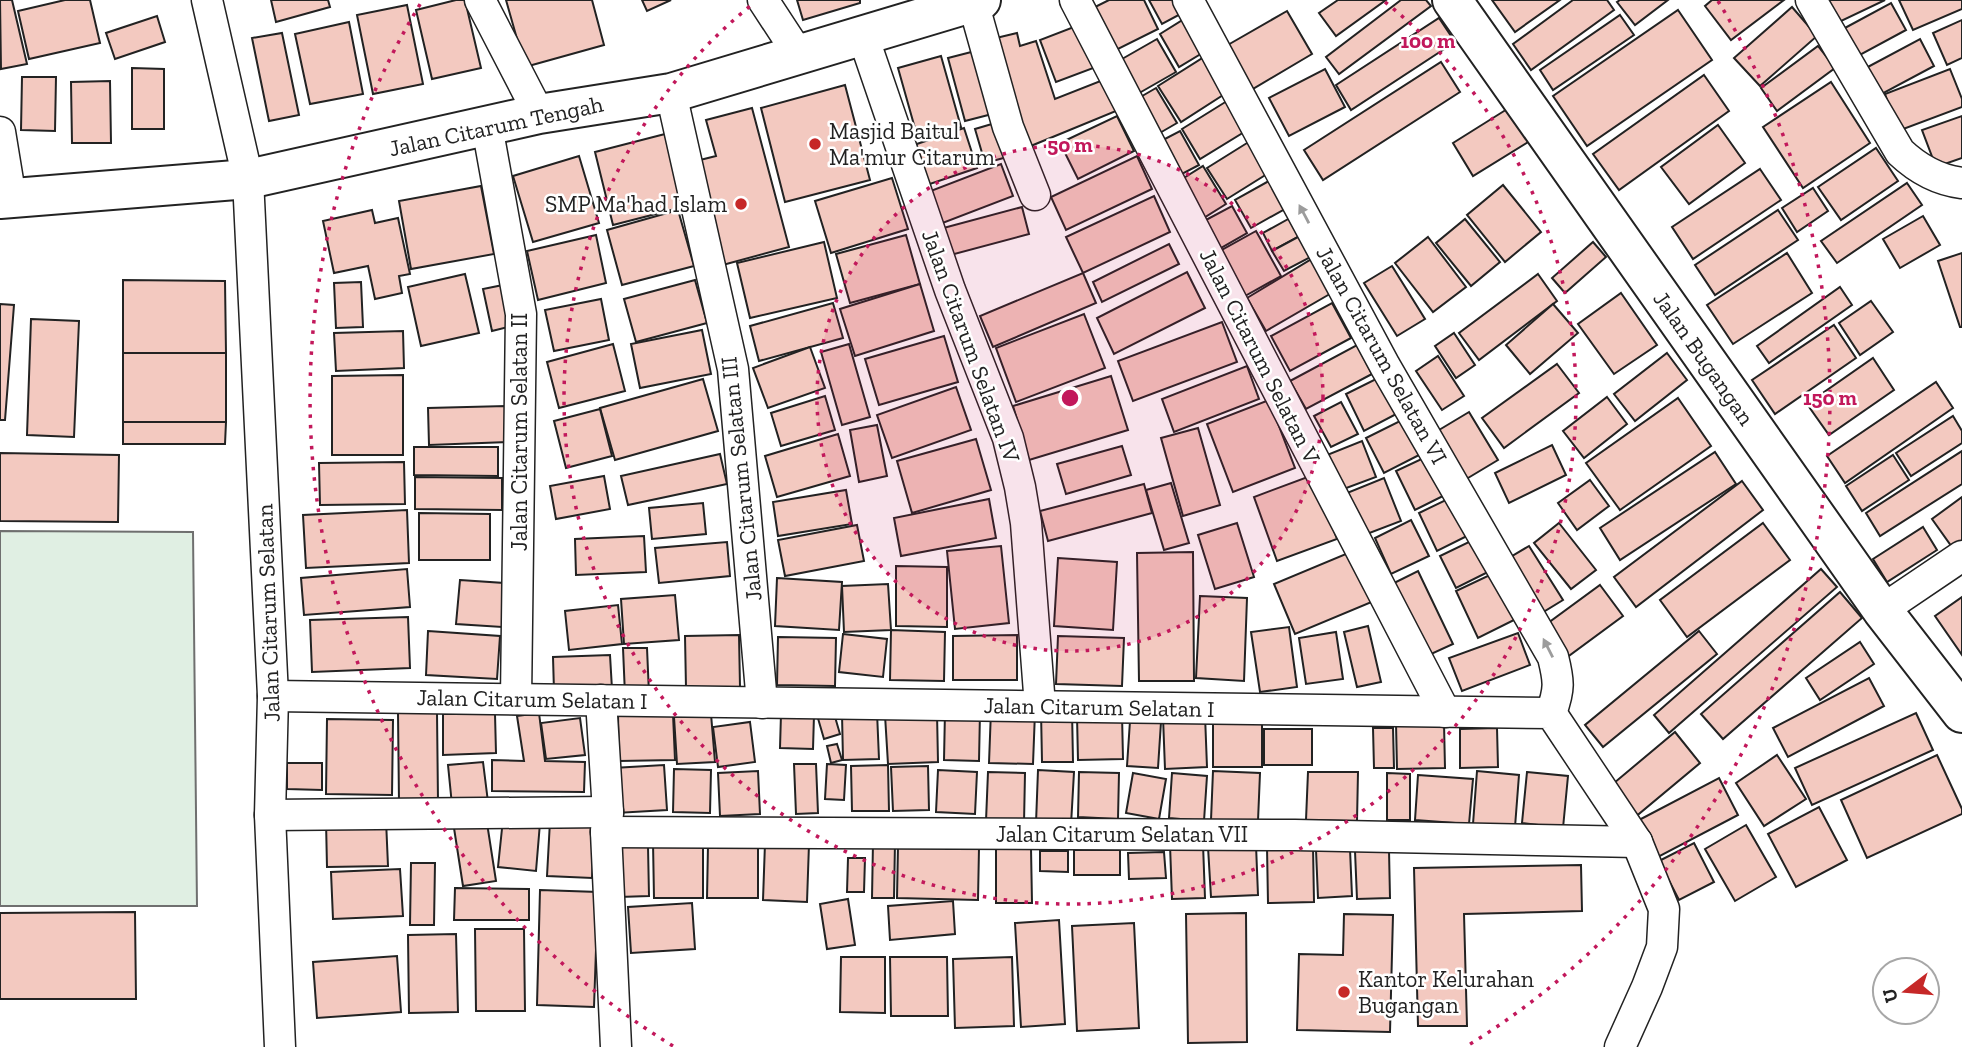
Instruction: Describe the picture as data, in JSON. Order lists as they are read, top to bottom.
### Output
{
  "streets": {
    "street": [
      "Jalan Citarum Tengah",
      "Jalan Citarum Selatan IV",
      "Jalan Citarum Selatan VI",
      "Jalan Citarum Selatan V",
      "Jalan Bugangan",
      "Jalan Citarum Selatan II",
      "Jalan Citarum Selatan III",
      "Jalan Citarum Selatan",
      "Jalan Citarum Selatan I",
      "Jalan Citarum Selatan VII"
    ]
  },
  "crossings": [
    ["Jalan Citarum Tengah", "Jalan Citarum Selatan IV"],
    ["Jalan Citarum Tengah", "Jalan Citarum Selatan II"],
    ["Jalan Citarum Tengah", "Jalan Citarum Selatan III"],
    ["Jalan Citarum Tengah", "Jalan Citarum Selatan"],
    ["Jalan Citarum Selatan IV", "Jalan Citarum Selatan I"],
    ["Jalan Citarum Selatan VI", "Jalan Citarum Selatan I"],
    ["Jalan Citarum Selatan V", "Jalan Citarum Selatan I"],
    ["Jalan Citarum Selatan II", "Jalan Citarum Selatan I"],
    ["Jalan Citarum Selatan III", "Jalan Citarum Selatan I"],
    ["Jalan Citarum Selatan", "Jalan Citarum Selatan I"],
    ["Jalan Citarum Selatan", "Jalan Citarum Selatan VII"]
  ],
  "one_way": ["Jalan Citarum Selatan VI"],
  "places": ["Masjid Baitul Ma'mur Citarum", "SMP Ma'had Islam", "Kantor Kelurahan Bugangan"],
  "north": "left",
  "rings": ["100 m", "50 m", "150 m"]
}
